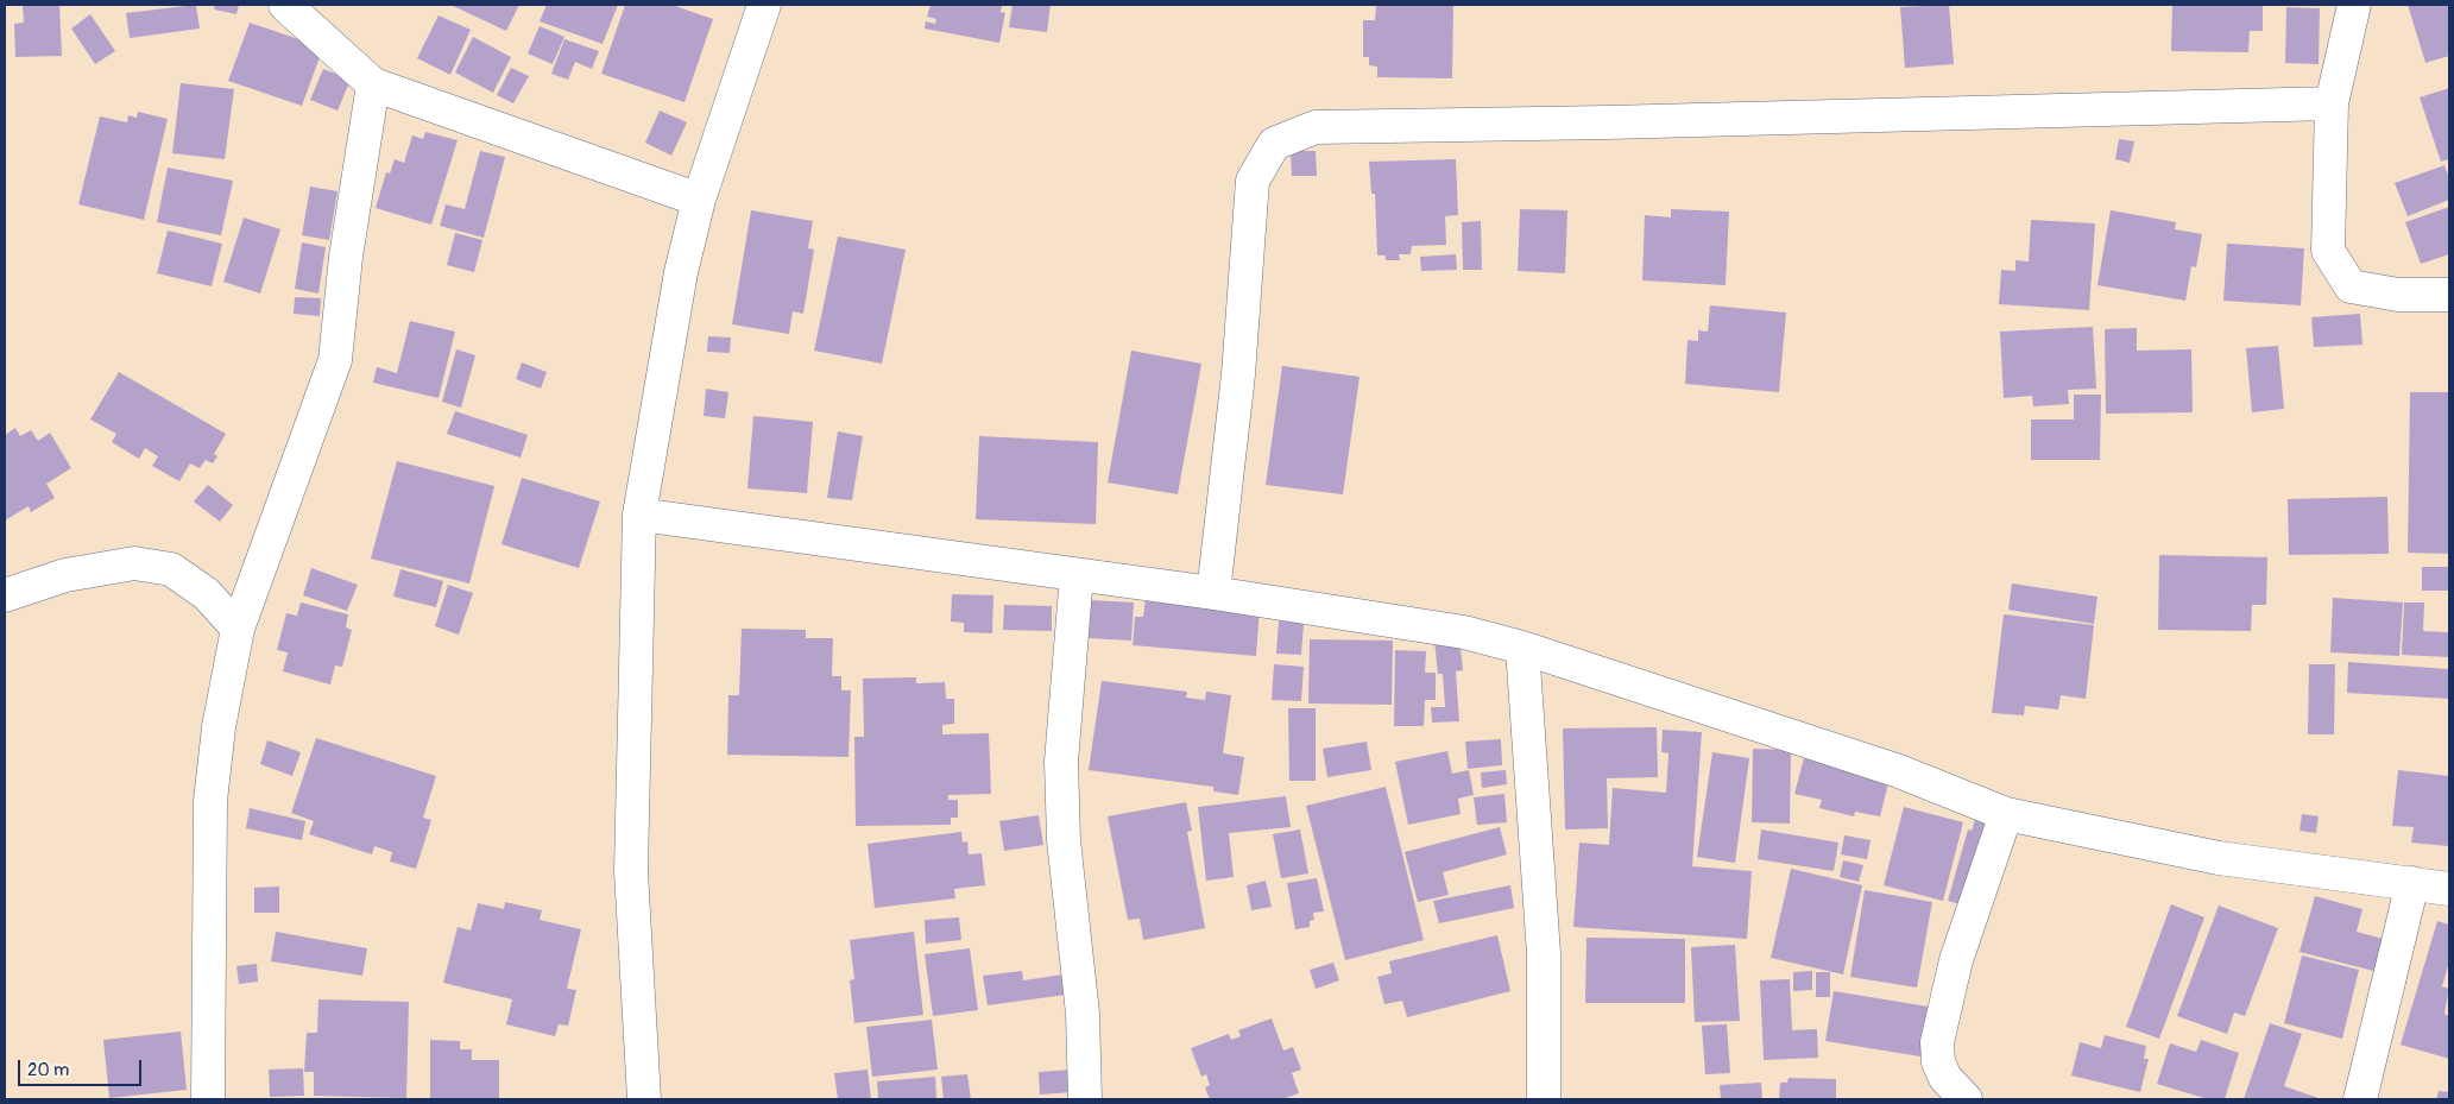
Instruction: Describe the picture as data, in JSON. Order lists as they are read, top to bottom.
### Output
{
  "scale_bar": "20 m"
}
